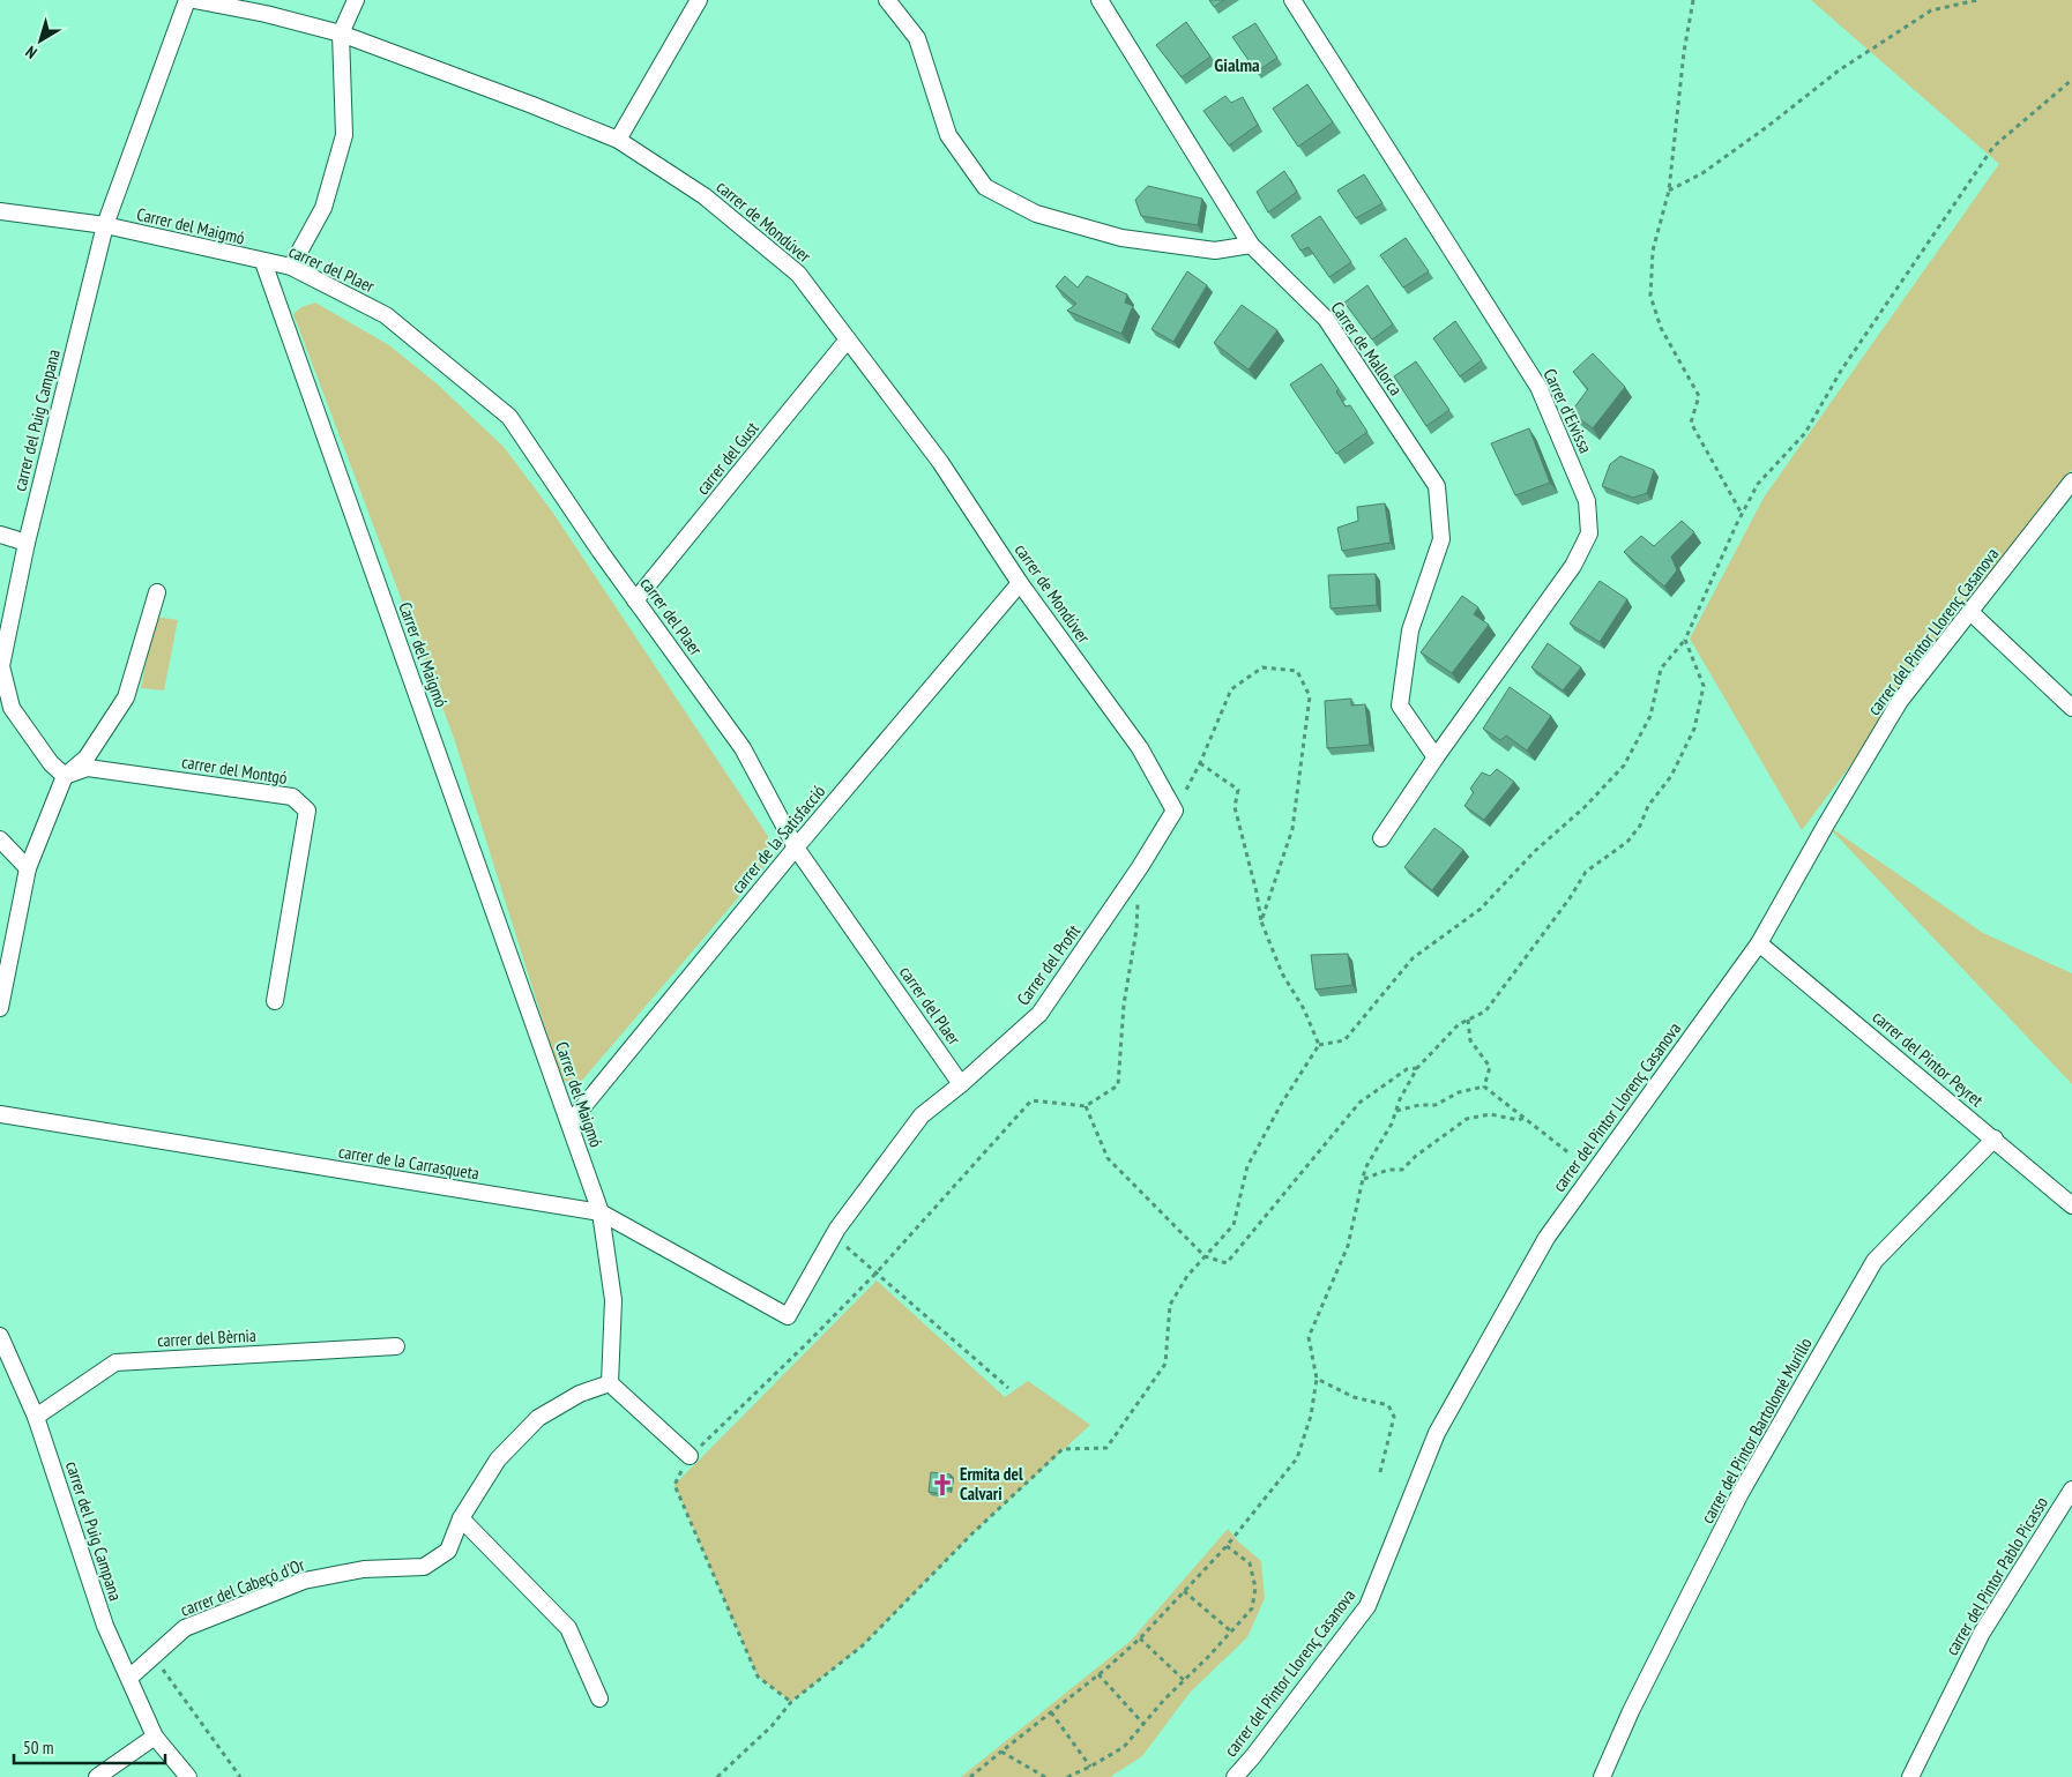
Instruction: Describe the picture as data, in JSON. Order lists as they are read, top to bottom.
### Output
{
  "streets": {
    "street": [
      "carrer de Mondúver",
      "Carrer del Maigmó",
      "carrer del Plaer",
      "Carrer de Mallorca",
      "Carrer d'Eivissa",
      "carrer del Puig Campana",
      "carrer del Gust",
      "carrer del Pintor Llorenç Casanova",
      "carrer del Montgó",
      "carrer de la Satisfacció",
      "Carrer del Profit",
      "carrer del Pintor Peyret",
      "carrer de la Carrasqueta",
      "carrer del Bèrnia",
      "carrer del Pintor Bartolomé Murillo",
      "carrer del Pintor Pablo Picasso",
      "carrer del Cabeçó d'Or"
    ]
  },
  "crossings": [
    ["carrer de Mondúver", "carrer del Gust"],
    ["carrer de Mondúver", "carrer de la Satisfacció"],
    ["carrer de Mondúver", "Carrer del Profit"],
    ["Carrer del Maigmó", "carrer del Plaer"],
    ["Carrer del Maigmó", "carrer del Puig Campana"],
    ["Carrer del Maigmó", "carrer de la Satisfacció"],
    ["Carrer del Maigmó", "carrer de la Carrasqueta"],
    ["carrer del Plaer", "carrer del Gust"],
    ["carrer del Plaer", "carrer de la Satisfacció"],
    ["carrer del Plaer", "Carrer del Profit"],
    ["Carrer de Mallorca", "Carrer d'Eivissa"],
    ["carrer del Puig Campana", "carrer del Montgó"],
    ["carrer del Puig Campana", "carrer del Bèrnia"],
    ["carrer del Puig Campana", "carrer del Cabeçó d'Or"],
    ["carrer del Pintor Llorenç Casanova", "carrer del Pintor Peyret"],
    ["Carrer del Profit", "carrer de la Carrasqueta"],
    ["carrer del Pintor Peyret", "carrer del Pintor Bartolomé Murillo"]
  ],
  "districts": ["Gialma"],
  "places": {
    "church": ["Ermita del Calvari"]
  },
  "scale_bar": "50 m",
  "north": "bottom left"
}
